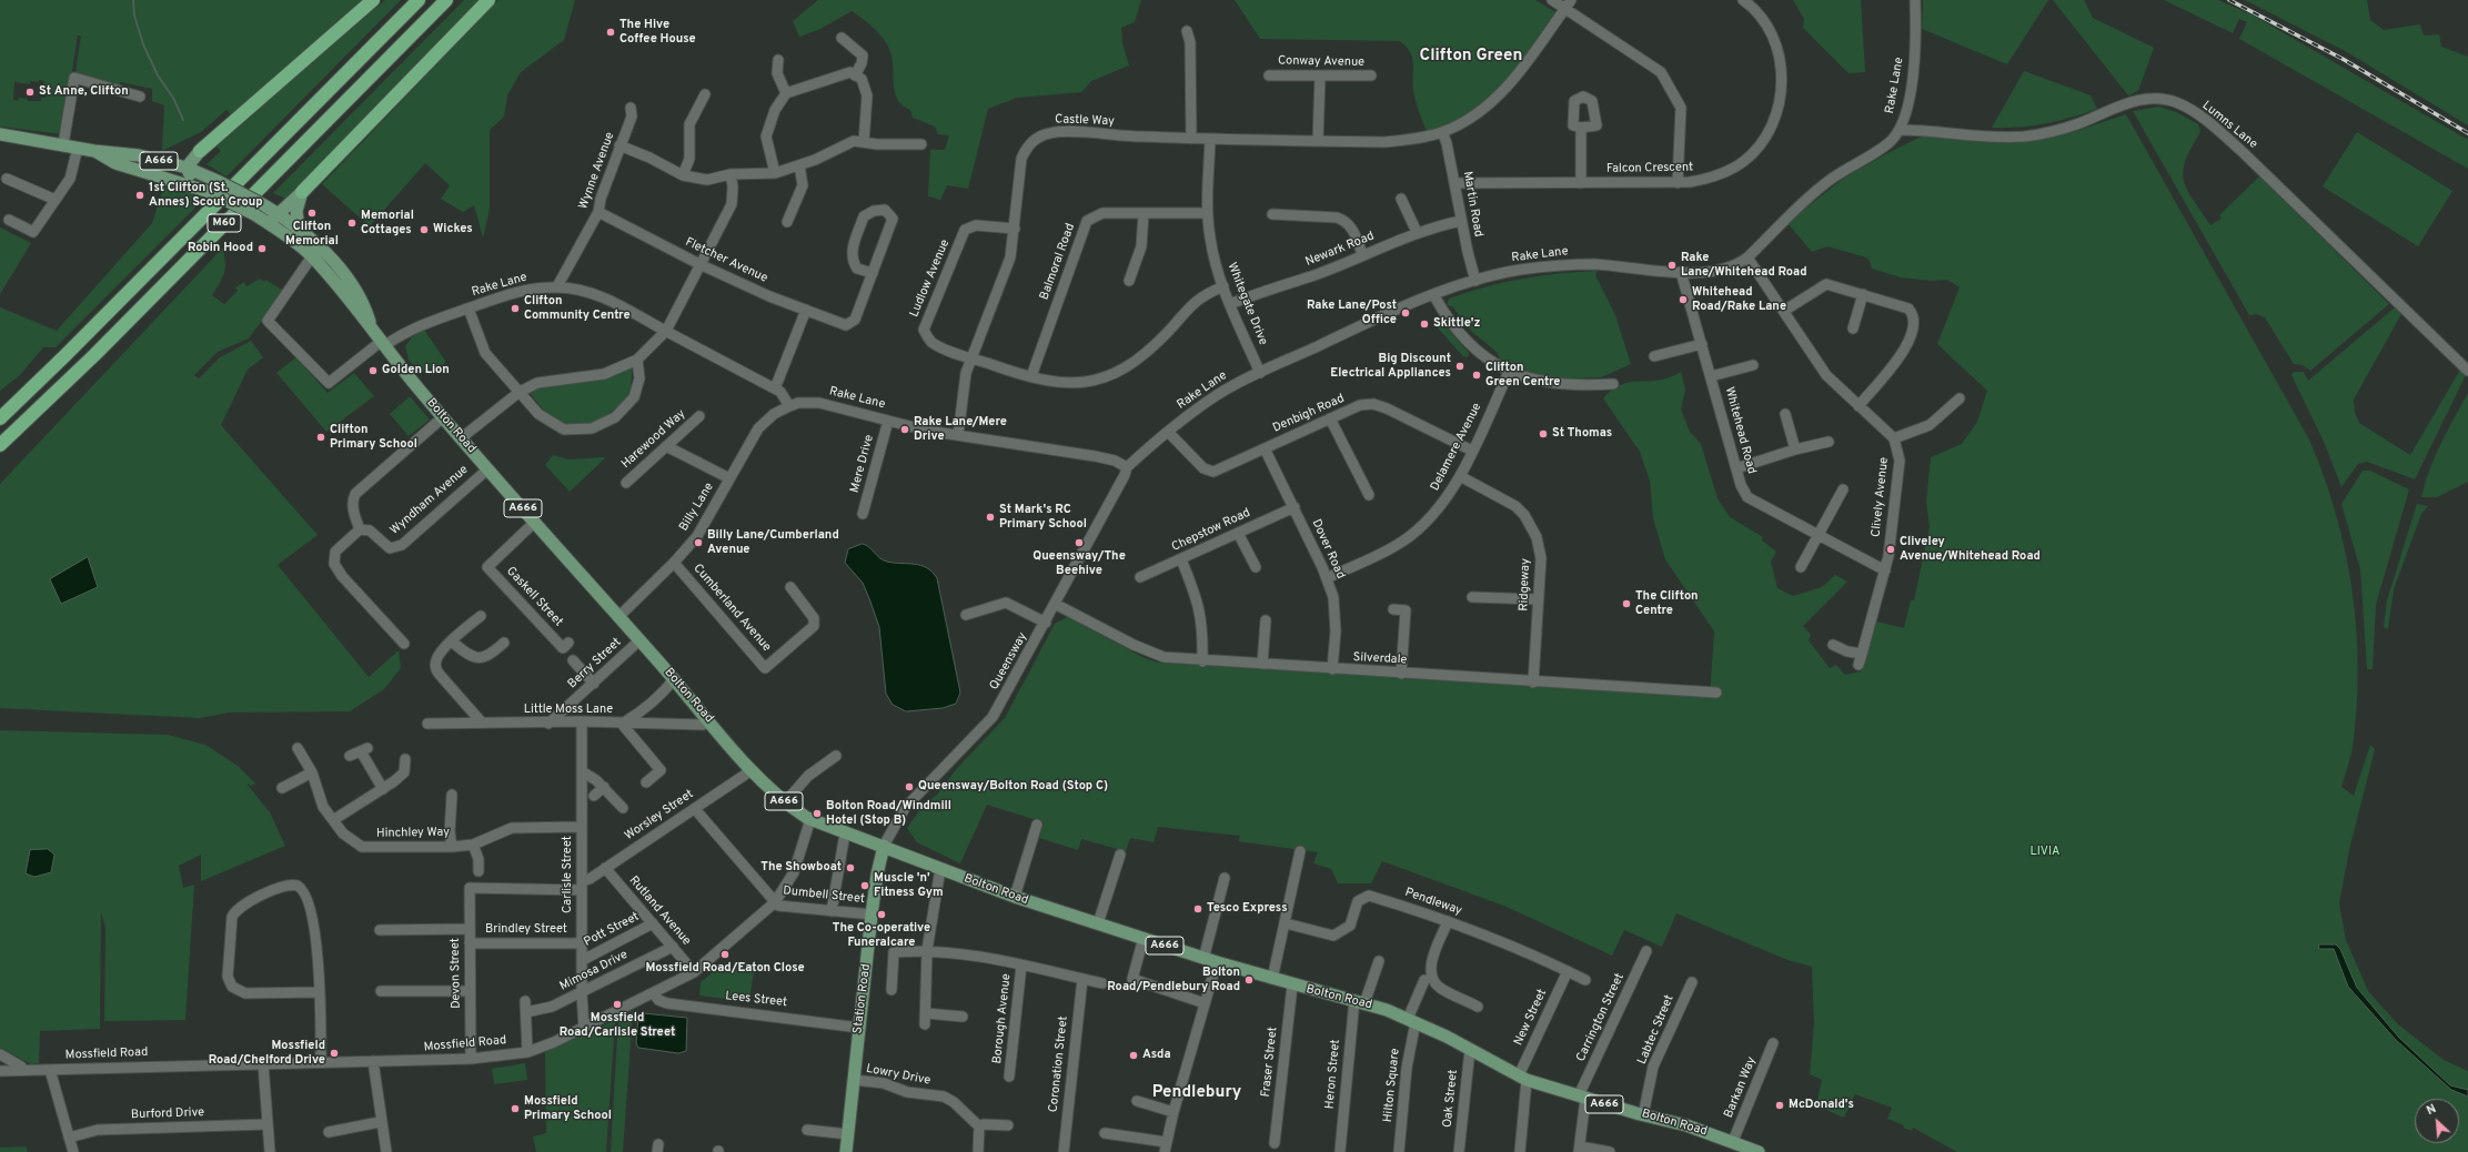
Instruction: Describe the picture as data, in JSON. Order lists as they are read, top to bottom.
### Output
{
  "streets": {
    "highway": ["M60"],
    "main road": ["A666", "Bolton Road", "Station Road"],
    "street": [
      "Conway Avenue",
      "Rake Lane",
      "Castle Way",
      "Lumns Lane",
      "Falcon Crescent",
      "Wynne Avenue",
      "Martin Road",
      "Newark Road",
      "Fletcher Avenue",
      "Balmoral Road",
      "Ludlow Avenue",
      "Whitegate Drive",
      "Denbigh Road",
      "Whitehead Road",
      "Harewood Way",
      "Delamere Avenue",
      "Mere Drive",
      "Clively Avenue",
      "Wyndham Avenue",
      "Billy Lane",
      "Chepstow Road",
      "Dover Road",
      "Ridgeway",
      "Gaskell Street",
      "Cumberland Avenue",
      "Silverdale",
      "Queensway",
      "Berry Street",
      "Little Moss Lane",
      "Worsley Street",
      "Hinchley Way",
      "Carlisle Street",
      "Dumbell Street",
      "Pendleway",
      "Rutland Avenue",
      "Brindley Street",
      "Pott Street",
      "Mimosa Drive",
      "Devon Street",
      "Lees Street",
      "New Street",
      "Carrington Street",
      "Borough Avenue",
      "Labtec Street",
      "Mossfield Road",
      "Fraser Street",
      "Coronation Street",
      "Heron Street",
      "Lowry Drive",
      "Hilton Square",
      "Barkan Way",
      "Oak Street",
      "Burford Drive"
    ]
  },
  "crossings": [
    ["Rake Lane", "Castle Way"],
    ["Rake Lane", "Lumns Lane"],
    ["Rake Lane", "Wynne Avenue"],
    ["Rake Lane", "Martin Road"],
    ["Rake Lane", "Whitegate Drive"],
    ["Rake Lane", "Denbigh Road"],
    ["Rake Lane", "Bolton Road"],
    ["Rake Lane", "Whitehead Road"],
    ["Rake Lane", "Mere Drive"],
    ["Rake Lane", "Billy Lane"],
    ["Rake Lane", "Queensway"],
    ["Castle Way", "Martin Road"],
    ["Castle Way", "Ludlow Avenue"],
    ["Castle Way", "Whitegate Drive"],
    ["A666", "Bolton Road"],
    ["Falcon Crescent", "Martin Road"],
    ["Wynne Avenue", "Fletcher Avenue"],
    ["Martin Road", "Newark Road"],
    ["Newark Road", "Whitegate Drive"],
    ["Balmoral Road", "Whitegate Drive"],
    ["Denbigh Road", "Delamere Avenue"],
    ["Denbigh Road", "Dover Road"],
    ["Bolton Road", "Wyndham Avenue"],
    ["Bolton Road", "Billy Lane"],
    ["Bolton Road", "Gaskell Street"],
    ["Bolton Road", "Queensway"],
    ["Bolton Road", "Berry Street"],
    ["Bolton Road", "Little Moss Lane"],
    ["Bolton Road", "Worsley Street"],
    ["Bolton Road", "Station Road"],
    ["Bolton Road", "New Street"],
    ["Bolton Road", "Carrington Street"],
    ["Bolton Road", "Labtec Street"],
    ["Bolton Road", "Mossfield Road"],
    ["Bolton Road", "Fraser Street"],
    ["Bolton Road", "Heron Street"],
    ["Bolton Road", "Hilton Square"],
    ["Bolton Road", "Barkan Way"],
    ["Bolton Road", "Oak Street"],
    ["Whitehead Road", "Clively Avenue"],
    ["Delamere Avenue", "Dover Road"],
    ["Delamere Avenue", "Ridgeway"],
    ["Billy Lane", "Cumberland Avenue"],
    ["Chepstow Road", "Dover Road"],
    ["Dover Road", "Silverdale"],
    ["Ridgeway", "Silverdale"],
    ["Silverdale", "Queensway"],
    ["Queensway", "Station Road"],
    ["Berry Street", "Little Moss Lane"],
    ["Little Moss Lane", "Carlisle Street"],
    ["Worsley Street", "Carlisle Street"],
    ["Worsley Street", "Rutland Avenue"],
    ["Worsley Street", "Devon Street"],
    ["Hinchley Way", "Carlisle Street"],
    ["Carlisle Street", "Brindley Street"],
    ["Carlisle Street", "Pott Street"],
    ["Carlisle Street", "Mimosa Drive"],
    ["Carlisle Street", "Mossfield Road"],
    ["Dumbell Street", "Station Road"],
    ["Dumbell Street", "Mossfield Road"],
    ["Pendleway", "New Street"],
    ["Rutland Avenue", "Pott Street"],
    ["Rutland Avenue", "Mimosa Drive"],
    ["Rutland Avenue", "Mossfield Road"],
    ["Brindley Street", "Devon Street"],
    ["Mimosa Drive", "Mossfield Road"],
    ["Devon Street", "Mossfield Road"],
    ["Station Road", "Lees Street"],
    ["Station Road", "Lowry Drive"],
    ["Lees Street", "Mossfield Road"]
  ],
  "districts": ["Clifton Green", "Pendlebury"],
  "parks": ["LIVIA"],
  "places": [
    "The Hive Coffee House",
    "St Anne, Clifton",
    "1st Clifton (St. Annes) Scout Group",
    "Clifton Memorial",
    "Memorial Cottages",
    "Wickes",
    "Robin Hood",
    "Rake Lane/Whitehead Road",
    "Whitehead Road/Rake Lane",
    "Clifton Community Centre",
    "Rake Lane/Post Office",
    "Skittle'z",
    "Big Discount Electrical Appliances",
    "Golden Lion",
    "Clifton Green Centre",
    "Rake Lane/Mere Drive",
    "St Thomas",
    "Clifton Primary School",
    "St Mark's RC Primary School",
    "Billy Lane/Cumberland Avenue",
    "Queensway/The Beehive",
    "Cliveley Avenue/Whitehead Road",
    "The Clifton Centre",
    "Queensway/Bolton Road (Stop C)",
    "Bolton Road/Windmill Hotel (Stop B)",
    "The Showboat",
    "Muscle 'n' Fitness Gym",
    "Tesco Express",
    "The Co-operative Funeralcare",
    "Mossfield Road/Eaton Close",
    "Bolton Road/Pendlebury Road",
    "Mossfield Road/Carlisle Street",
    "Mossfield Road/Chelford Drive",
    "Asda",
    "McDonald's",
    "Mossfield Primary School"
  ],
  "north": "top left"
}
